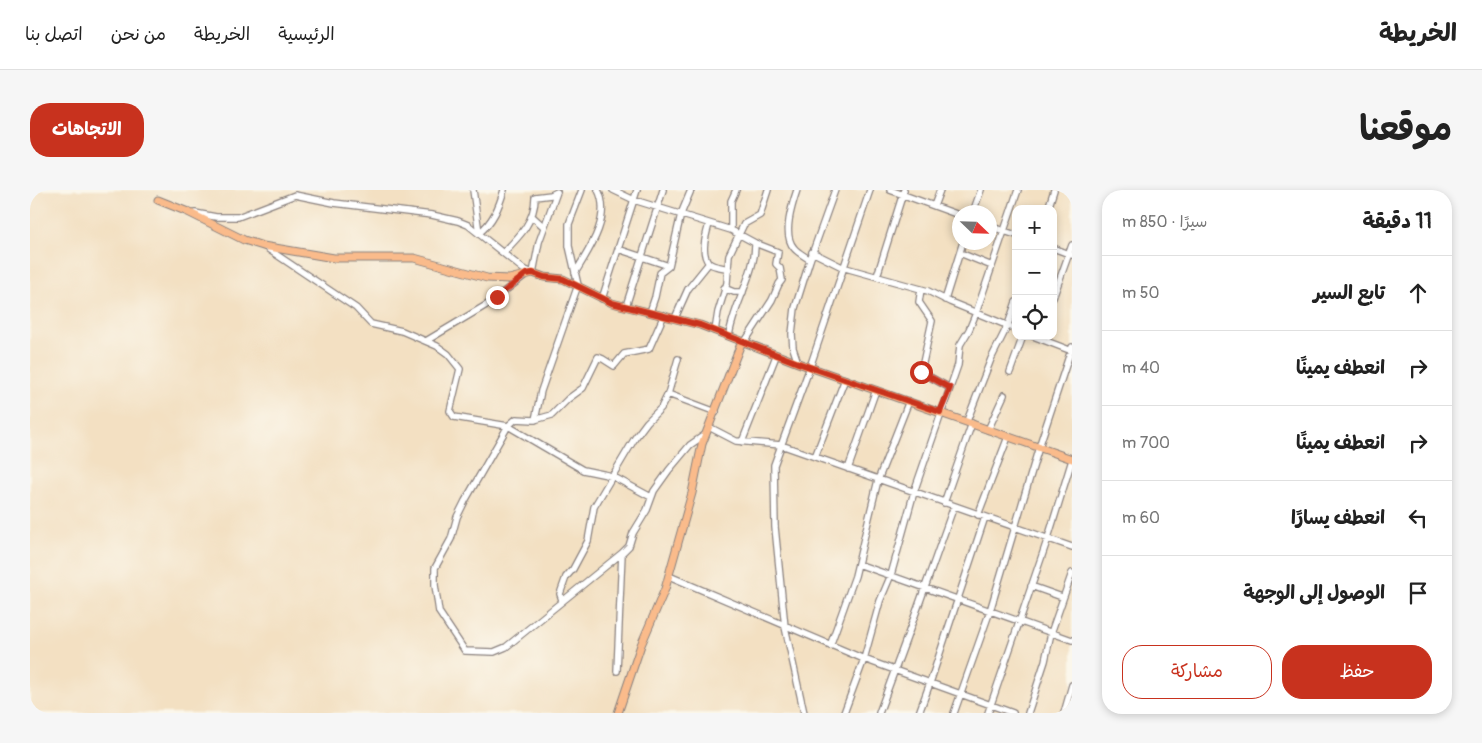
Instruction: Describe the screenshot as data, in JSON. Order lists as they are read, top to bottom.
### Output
{
  "north": "bottom right",
  "page": {
    "header": "الخريطة",
    "nav": [
      "الرئيسية",
      "الخريطة",
      "من نحن",
      "اتصل بنا"
    ],
    "title": "موقعنا",
    "buttons": [
      "الاتجاهات",
      ["حفظ", "مشاركة"]
    ],
    "heading": ["11 دقيقة", "سيرًا · 850 m"],
    "map_buttons": ["+", "−"],
    "list": [
      ["تابع السير", "50 m"],
      ["انعطف يمينًا", "40 m"],
      ["انعطف يمينًا", "700 m"],
      ["انعطف يسارًا", "60 m"],
      "الوصول إلى الوجهة"
    ]
  }
}
